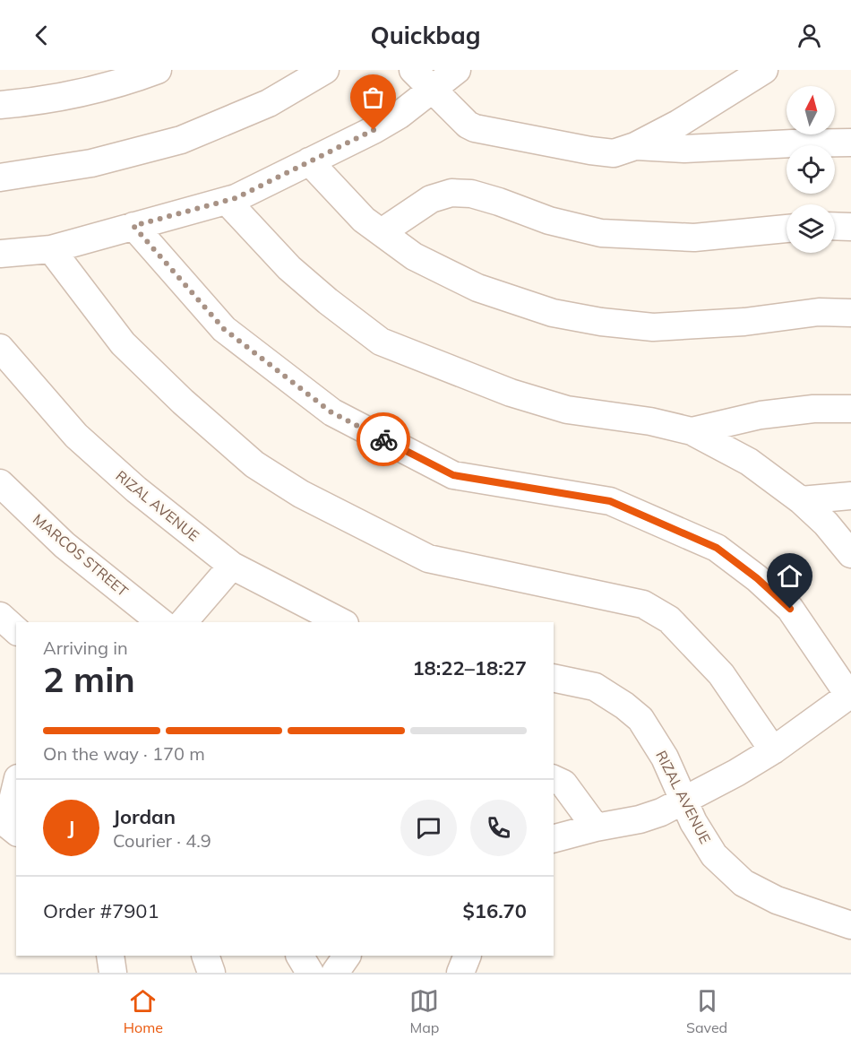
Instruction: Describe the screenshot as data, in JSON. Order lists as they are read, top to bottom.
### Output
{
  "streets": {
    "street": ["RIZAL AVENUE", "MARCOS STREET"]
  },
  "north": "top",
  "page": {
    "header": "Quickbag",
    "heading": ["2 min", "Arriving in", "18:22–18:27"],
    "panel": [
      "Jordan",
      "Courier · 4.9",
      "Order #7901",
      "$16.70"
    ],
    "bar": "On the way · 170 m",
    "round": "J",
    "tabs": ["Home", "Map", "Saved"]
  }
}
